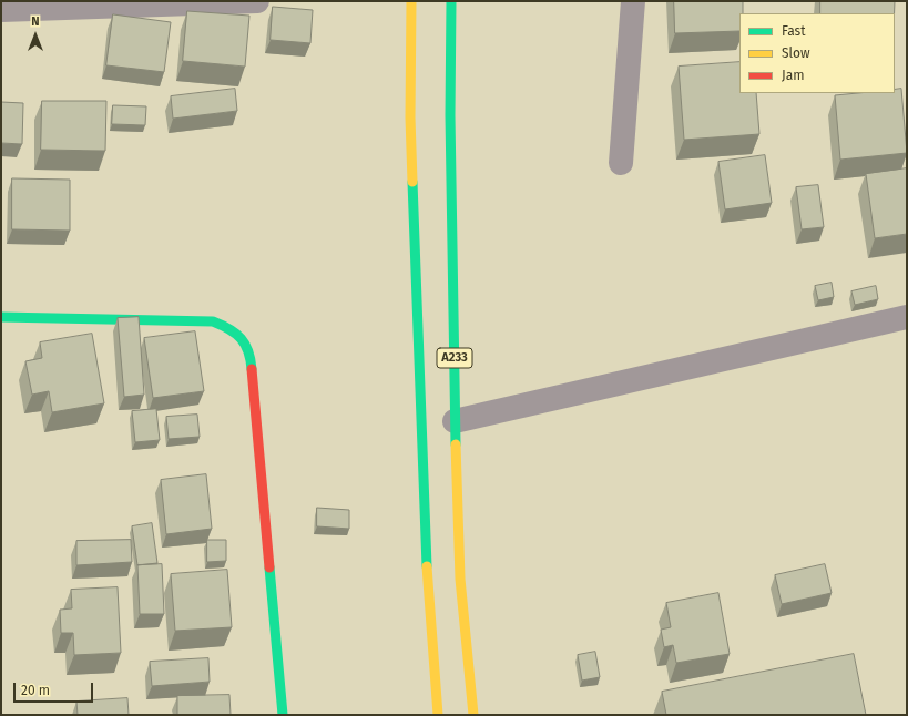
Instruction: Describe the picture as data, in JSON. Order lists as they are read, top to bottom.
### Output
{
  "streets": {
    "main road": ["A233"]
  },
  "legend": ["Fast", "Slow", "Jam"],
  "scale_bar": "20 m",
  "north": "top"
}
